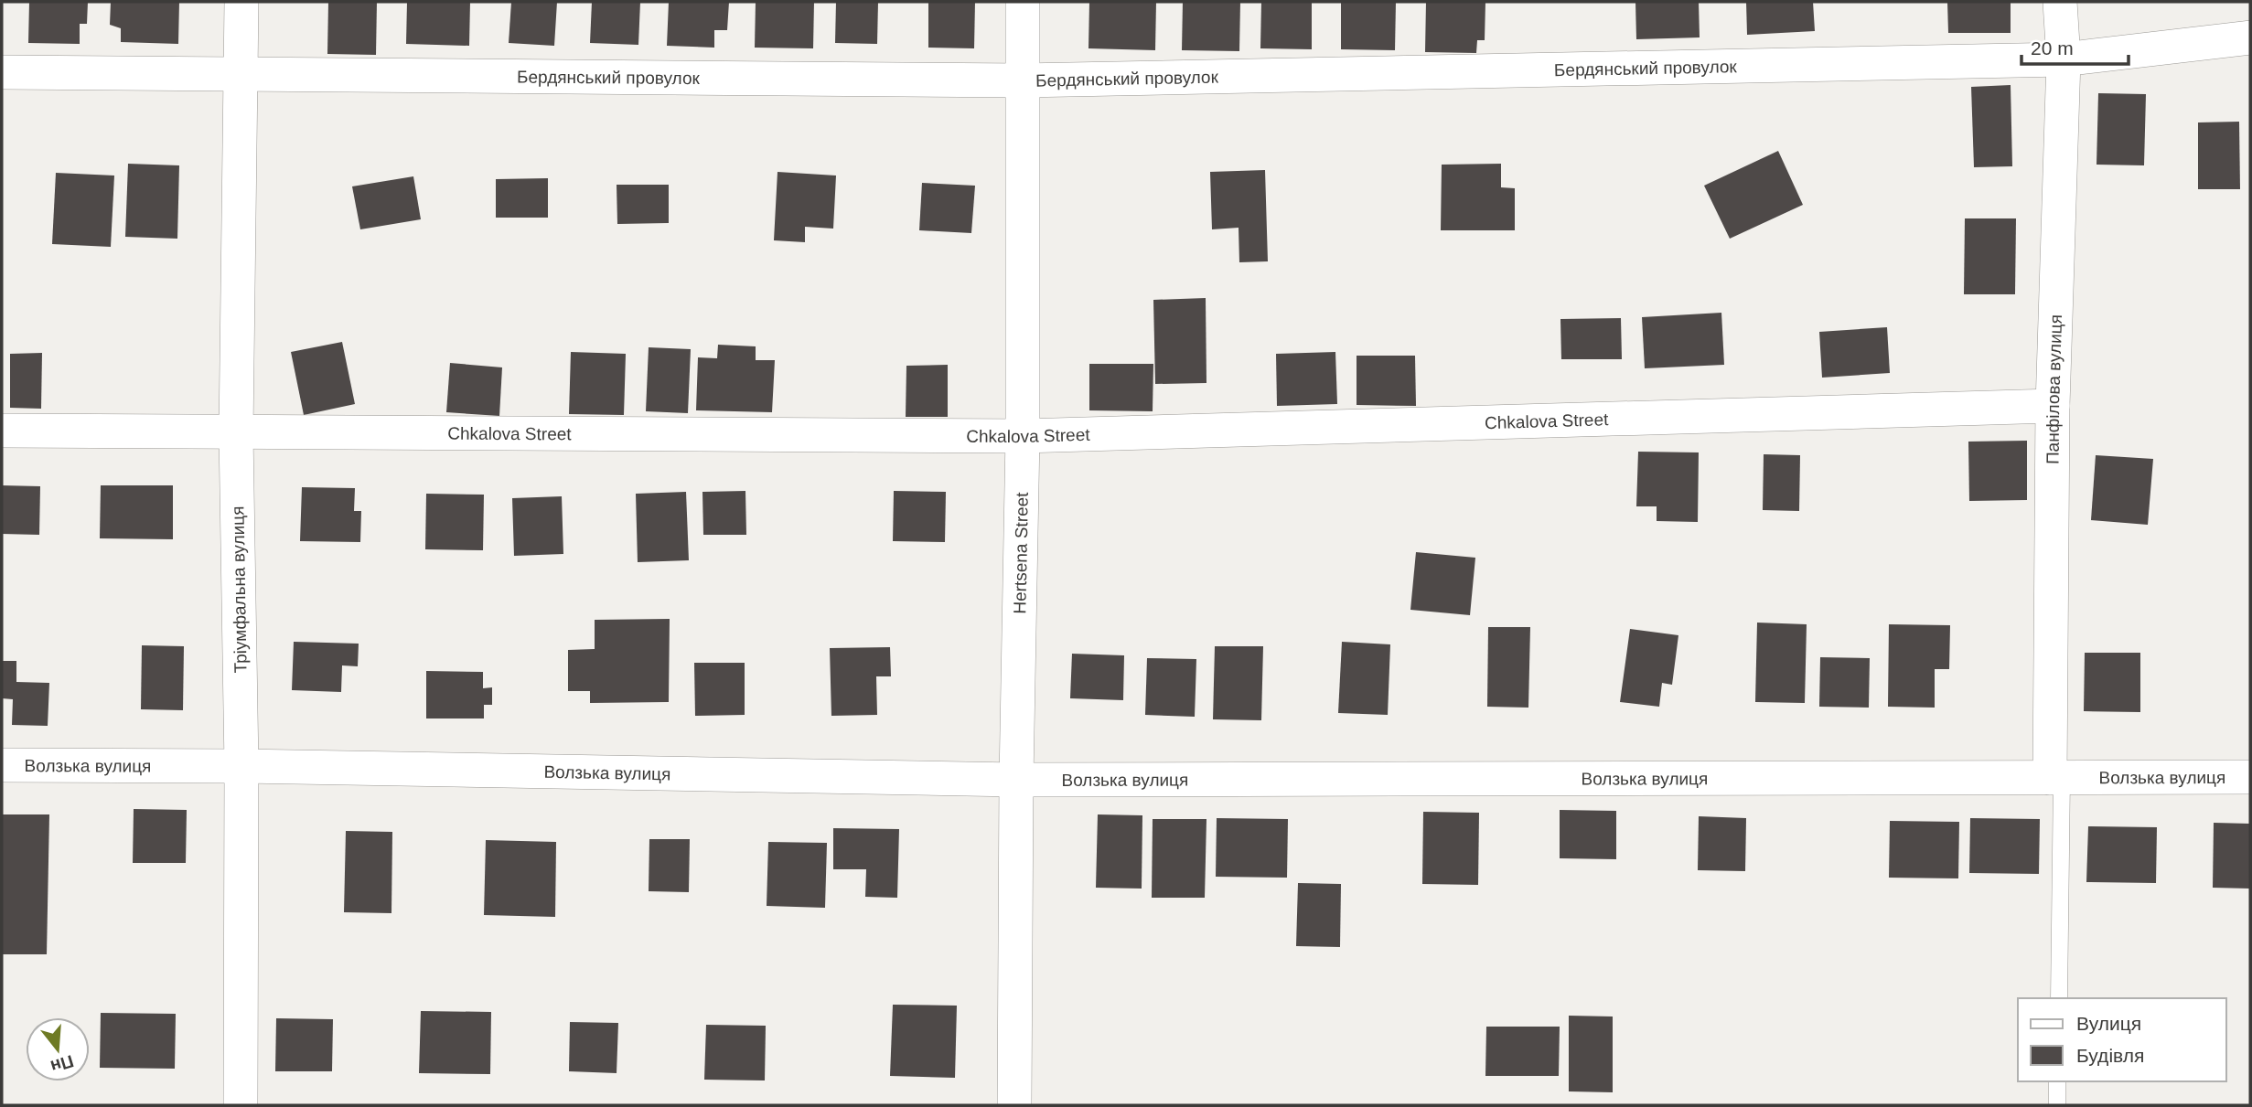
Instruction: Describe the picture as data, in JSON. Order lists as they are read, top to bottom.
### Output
{
  "streets": {
    "street": [
      "Бердянський провулок",
      "Панфілова вулиця",
      "Chkalova Street",
      "Hertsena Street",
      "Тріумфальна вулиця",
      "Волзька вулиця"
    ]
  },
  "crossings": [
    ["Бердянський провулок", "Панфілова вулиця"],
    ["Бердянський провулок", "Hertsena Street"],
    ["Бердянський провулок", "Тріумфальна вулиця"],
    ["Панфілова вулиця", "Chkalova Street"],
    ["Панфілова вулиця", "Волзька вулиця"],
    ["Chkalova Street", "Hertsena Street"],
    ["Chkalova Street", "Тріумфальна вулиця"],
    ["Hertsena Street", "Волзька вулиця"],
    ["Тріумфальна вулиця", "Волзька вулиця"]
  ],
  "legend": ["Вулиця", "Будівля"],
  "scale_bar": "20 m",
  "north": "bottom"
}
